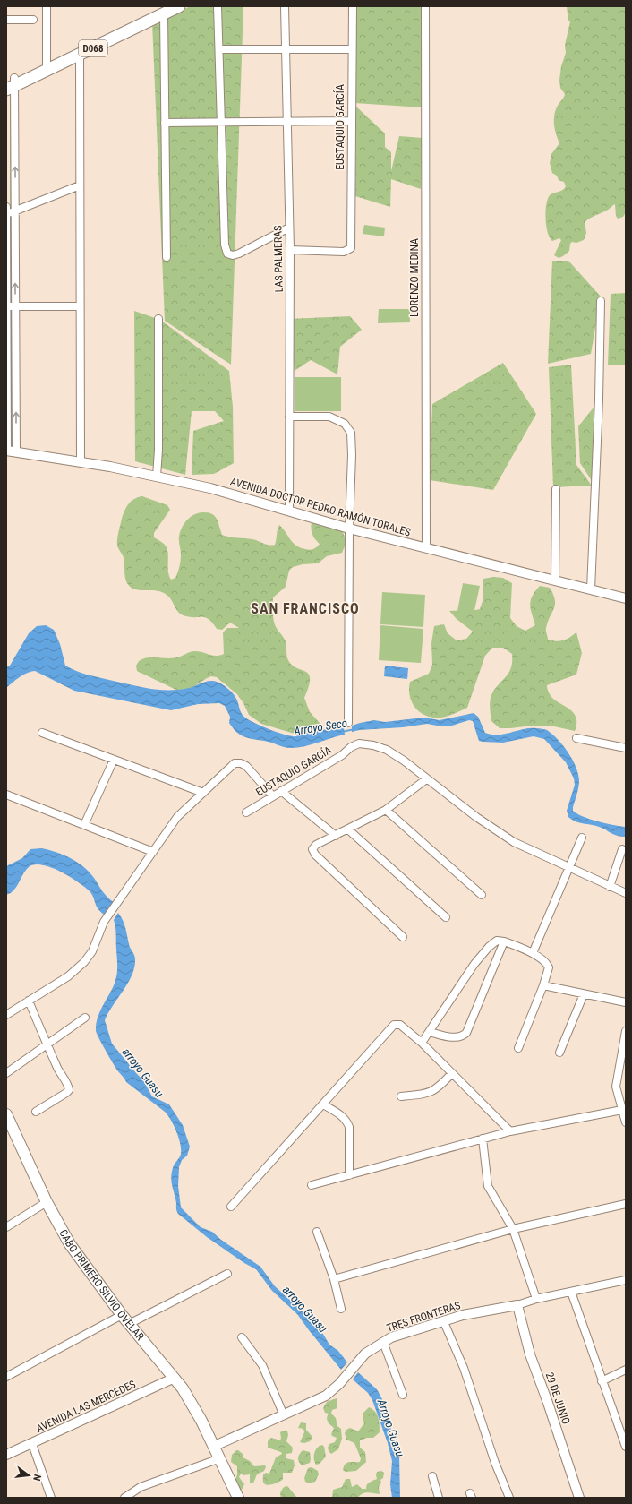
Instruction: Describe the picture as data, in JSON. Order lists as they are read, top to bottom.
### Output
{
  "streets": {
    "main road": ["D068", "CABO PRIMERO SILVIO OVELAR"],
    "street": [
      "EUSTAQUIO GARCÍA",
      "LAS PALMERAS",
      "LORENZO MEDINA",
      "AVENIDA DOCTOR PEDRO RAMÓN TORALES",
      "TRES FRONTERAS",
      "29 DE JUNIO",
      "AVENIDA LAS MERCEDES"
    ]
  },
  "crossings": [
    ["EUSTAQUIO GARCÍA", "LAS PALMERAS"],
    ["LAS PALMERAS", "AVENIDA DOCTOR PEDRO RAMÓN TORALES"],
    ["LORENZO MEDINA", "AVENIDA DOCTOR PEDRO RAMÓN TORALES"],
    ["CABO PRIMERO SILVIO OVELAR", "TRES FRONTERAS"],
    ["CABO PRIMERO SILVIO OVELAR", "AVENIDA LAS MERCEDES"],
    ["TRES FRONTERAS", "29 DE JUNIO"]
  ],
  "districts": ["SAN FRANCISCO"],
  "water": ["Arroyo Seco", "arroyo Guasu", "Arroyo Guasu"],
  "north": "right"
}
